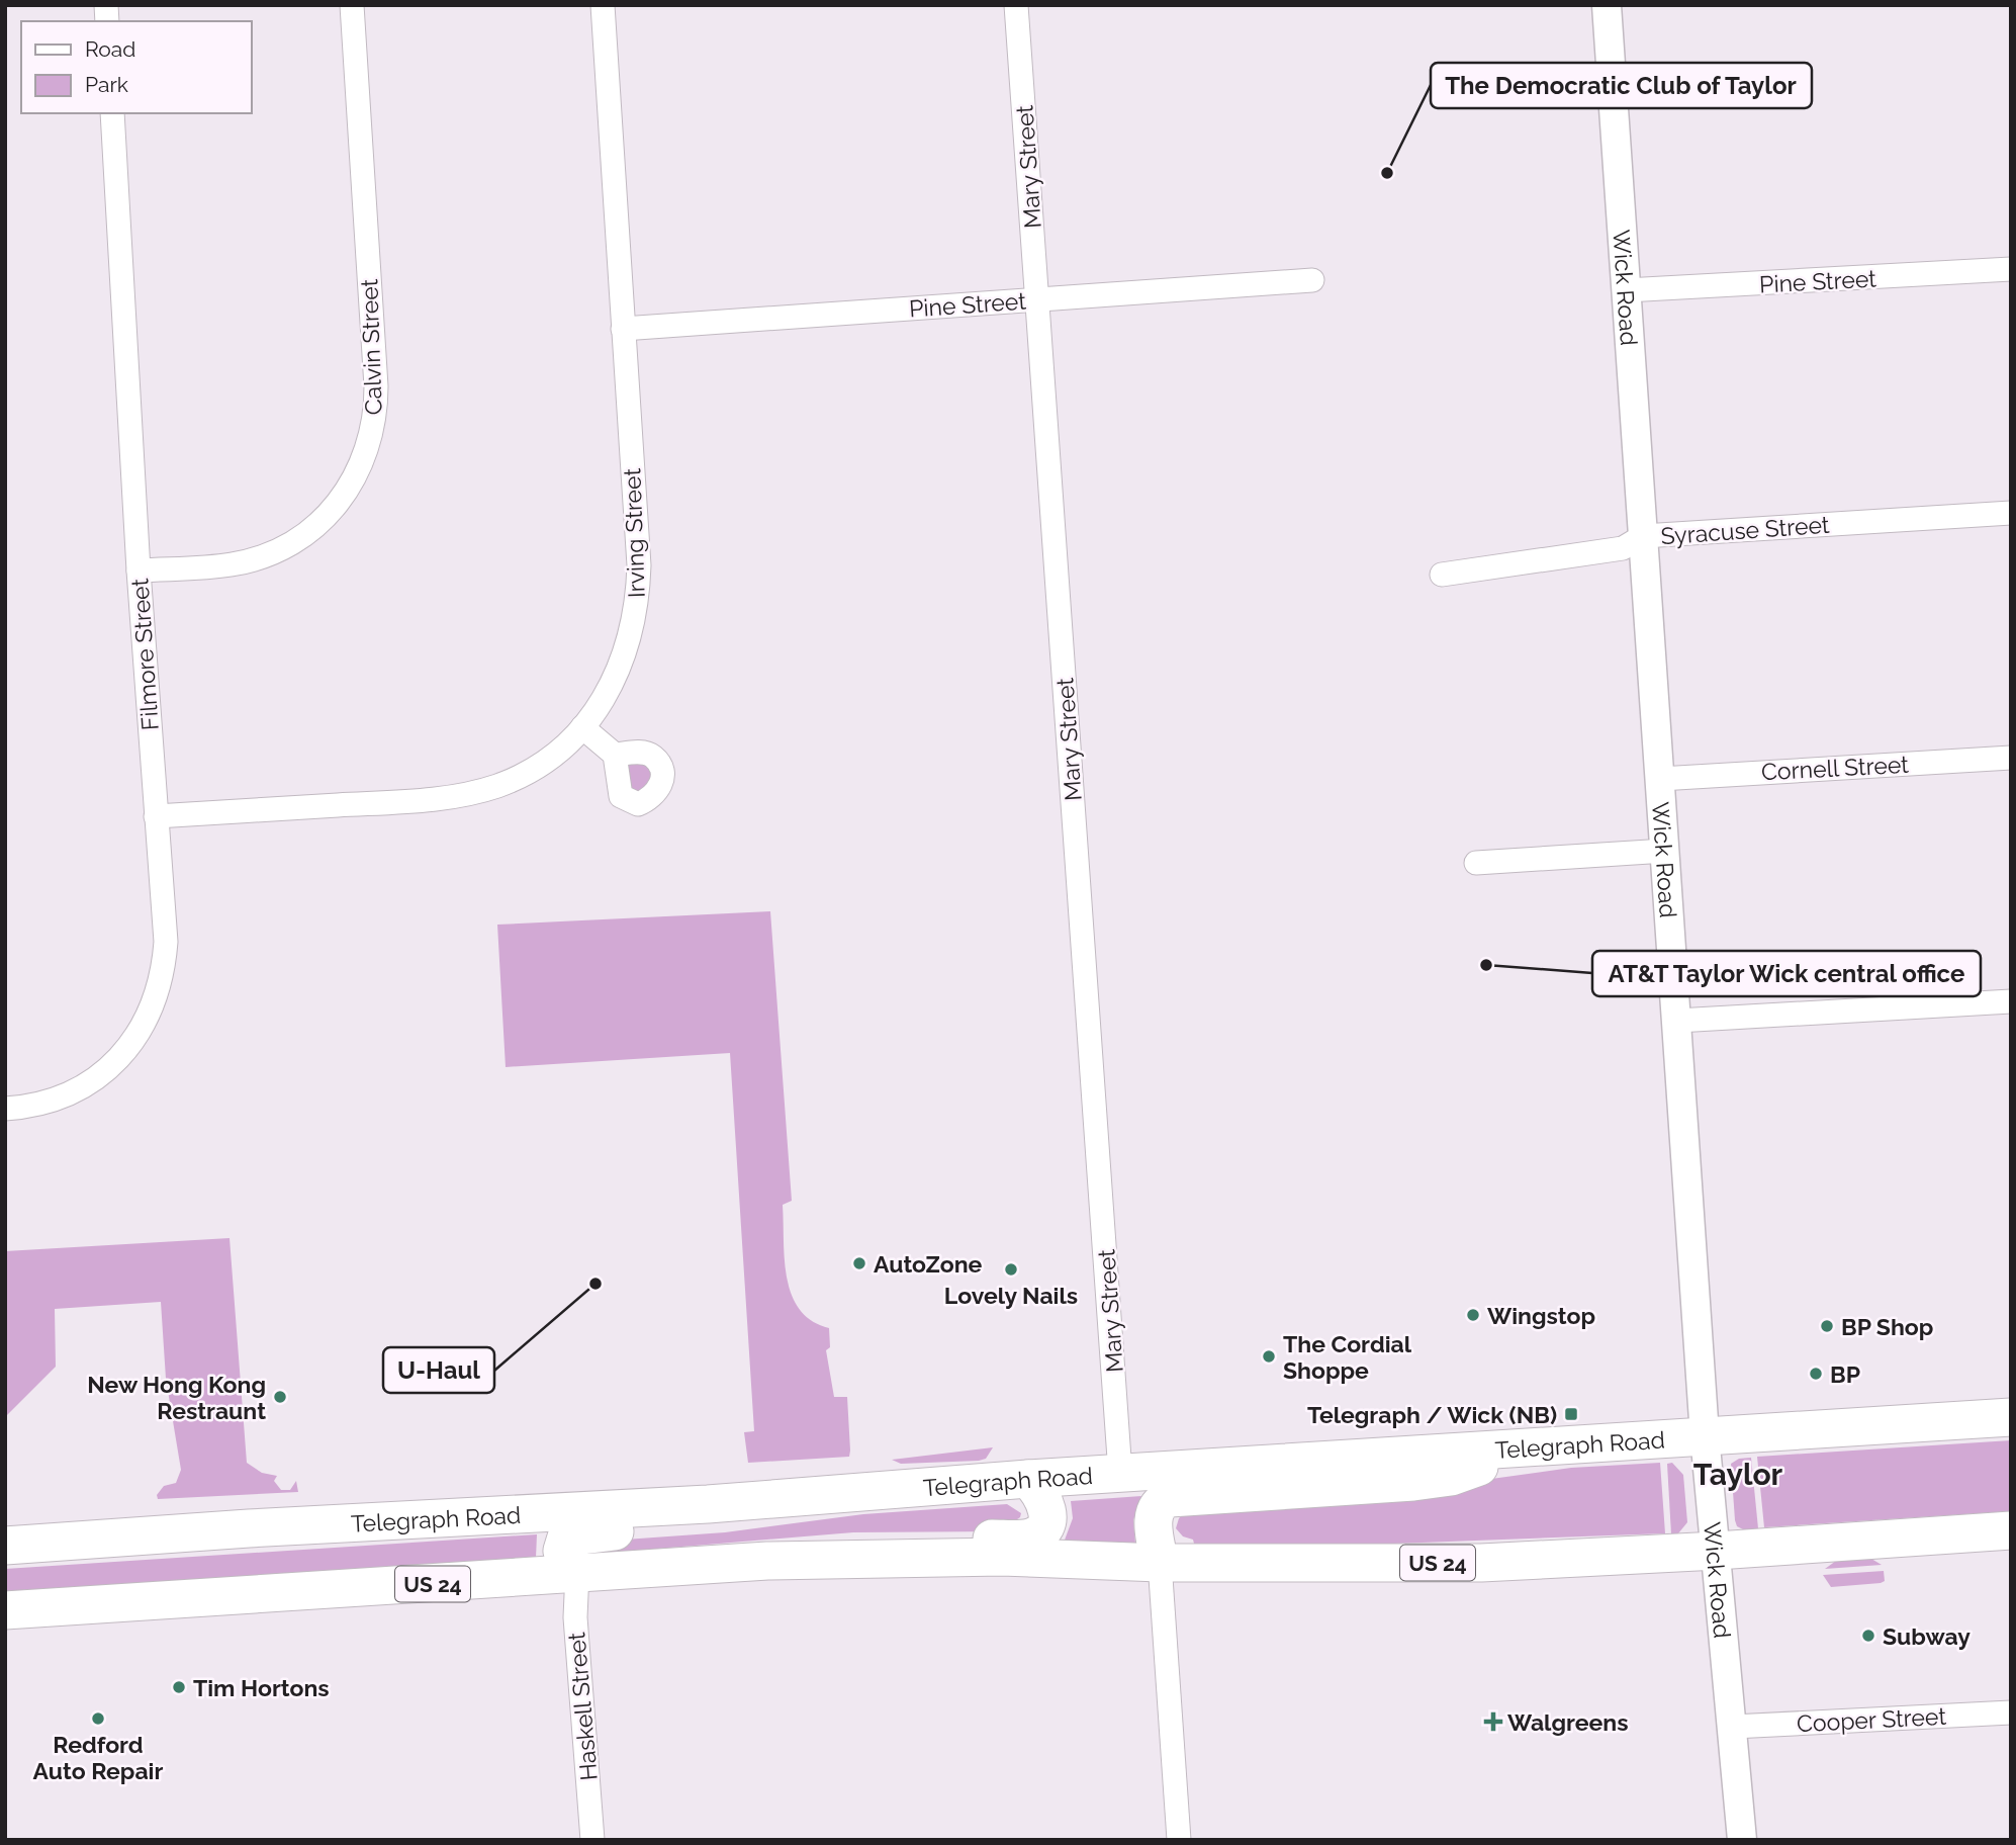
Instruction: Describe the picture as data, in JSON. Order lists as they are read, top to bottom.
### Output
{
  "streets": {
    "main road": ["Telegraph Road", "US 24"],
    "street": [
      "Mary Street",
      "Pine Street",
      "Wick Road",
      "Calvin Street",
      "Syracuse Street",
      "Irving Street",
      "Filmore Street",
      "Cornell Street",
      "Haskell Street",
      "Cooper Street"
    ]
  },
  "crossings": [
    ["Mary Street", "Pine Street"],
    ["Mary Street", "Telegraph Road"],
    ["Pine Street", "Wick Road"],
    ["Pine Street", "Irving Street"],
    ["Wick Road", "Syracuse Street"],
    ["Wick Road", "Cornell Street"],
    ["Wick Road", "Telegraph Road"],
    ["Wick Road", "US 24"],
    ["Wick Road", "Cooper Street"],
    ["Calvin Street", "Filmore Street"],
    ["Irving Street", "Filmore Street"],
    ["US 24", "Haskell Street"]
  ],
  "districts": ["Taylor"],
  "places": {
    "other": [
      "The Democratic Club of Taylor",
      "AT&T Taylor Wick central office",
      "AutoZone",
      "Lovely Nails",
      "U-Haul",
      "Wingstop",
      "BP Shop",
      "The Cordial Shoppe",
      "BP",
      "New Hong Kong Restraunt",
      "Subway",
      "Tim Hortons",
      "Redford Auto Repair"
    ],
    "transit": ["Telegraph / Wick (NB)"],
    "health": ["Walgreens"]
  },
  "legend": ["Road", "Park"]
}
